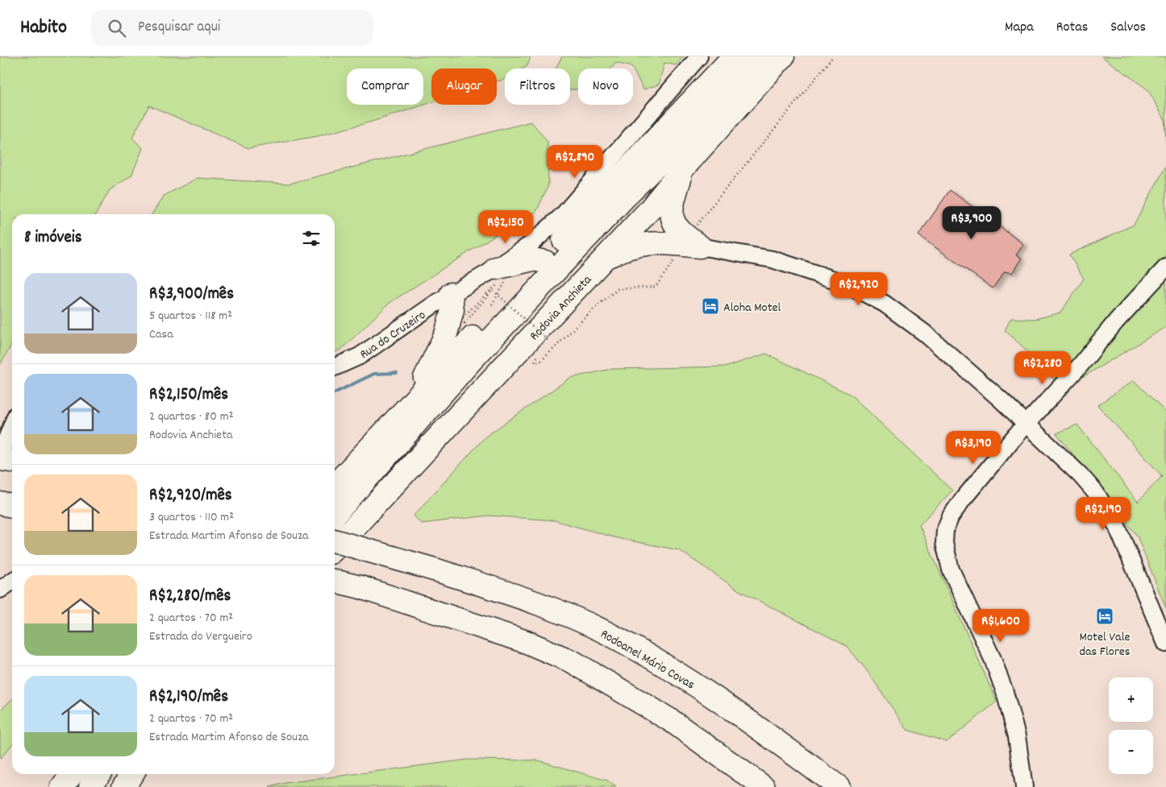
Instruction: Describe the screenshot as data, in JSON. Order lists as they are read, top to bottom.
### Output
{
  "streets": {
    "highway": ["Rodovia Anchieta", "Rodoanel Mário Covas"],
    "street": ["Rua do Cruzeiro"]
  },
  "places": {
    "hotel": ["Aloha Motel", "Motel Vale das Flores"]
  },
  "page": {
    "header": "Habito",
    "search": "Pesquisar aqui",
    "nav": ["Mapa", "Rotas", "Salvos"],
    "chip": [
      "Comprar",
      "Alugar",
      "Filtros",
      "Novo"
    ],
    "price": [
      "R$2,890",
      "R$3,900",
      "R$2,150",
      "R$2,920",
      "R$2,280",
      "R$3,190",
      "R$2,190",
      "R$1,600"
    ],
    "heading": "8 imóveis",
    "list": [
      {
        "name": "R$3,900/mês",
        "note": "5 quartos · 118 m² · Casa"
      },
      {
        "name": "R$2,150/mês",
        "note": "2 quartos · 80 m² · Rodovia Anchieta"
      },
      {
        "name": "R$2,920/mês",
        "note": "3 quartos · 110 m² · Estrada Martim Afonso de Souza"
      },
      {
        "name": "R$2,280/mês",
        "note": "2 quartos · 70 m² · Estrada do Vergueiro"
      },
      {
        "name": "R$2,190/mês",
        "note": "2 quartos · 70 m² · Estrada Martim Afonso de Souza"
      }
    ],
    "map_buttons": ["+", "−"]
  }
}
